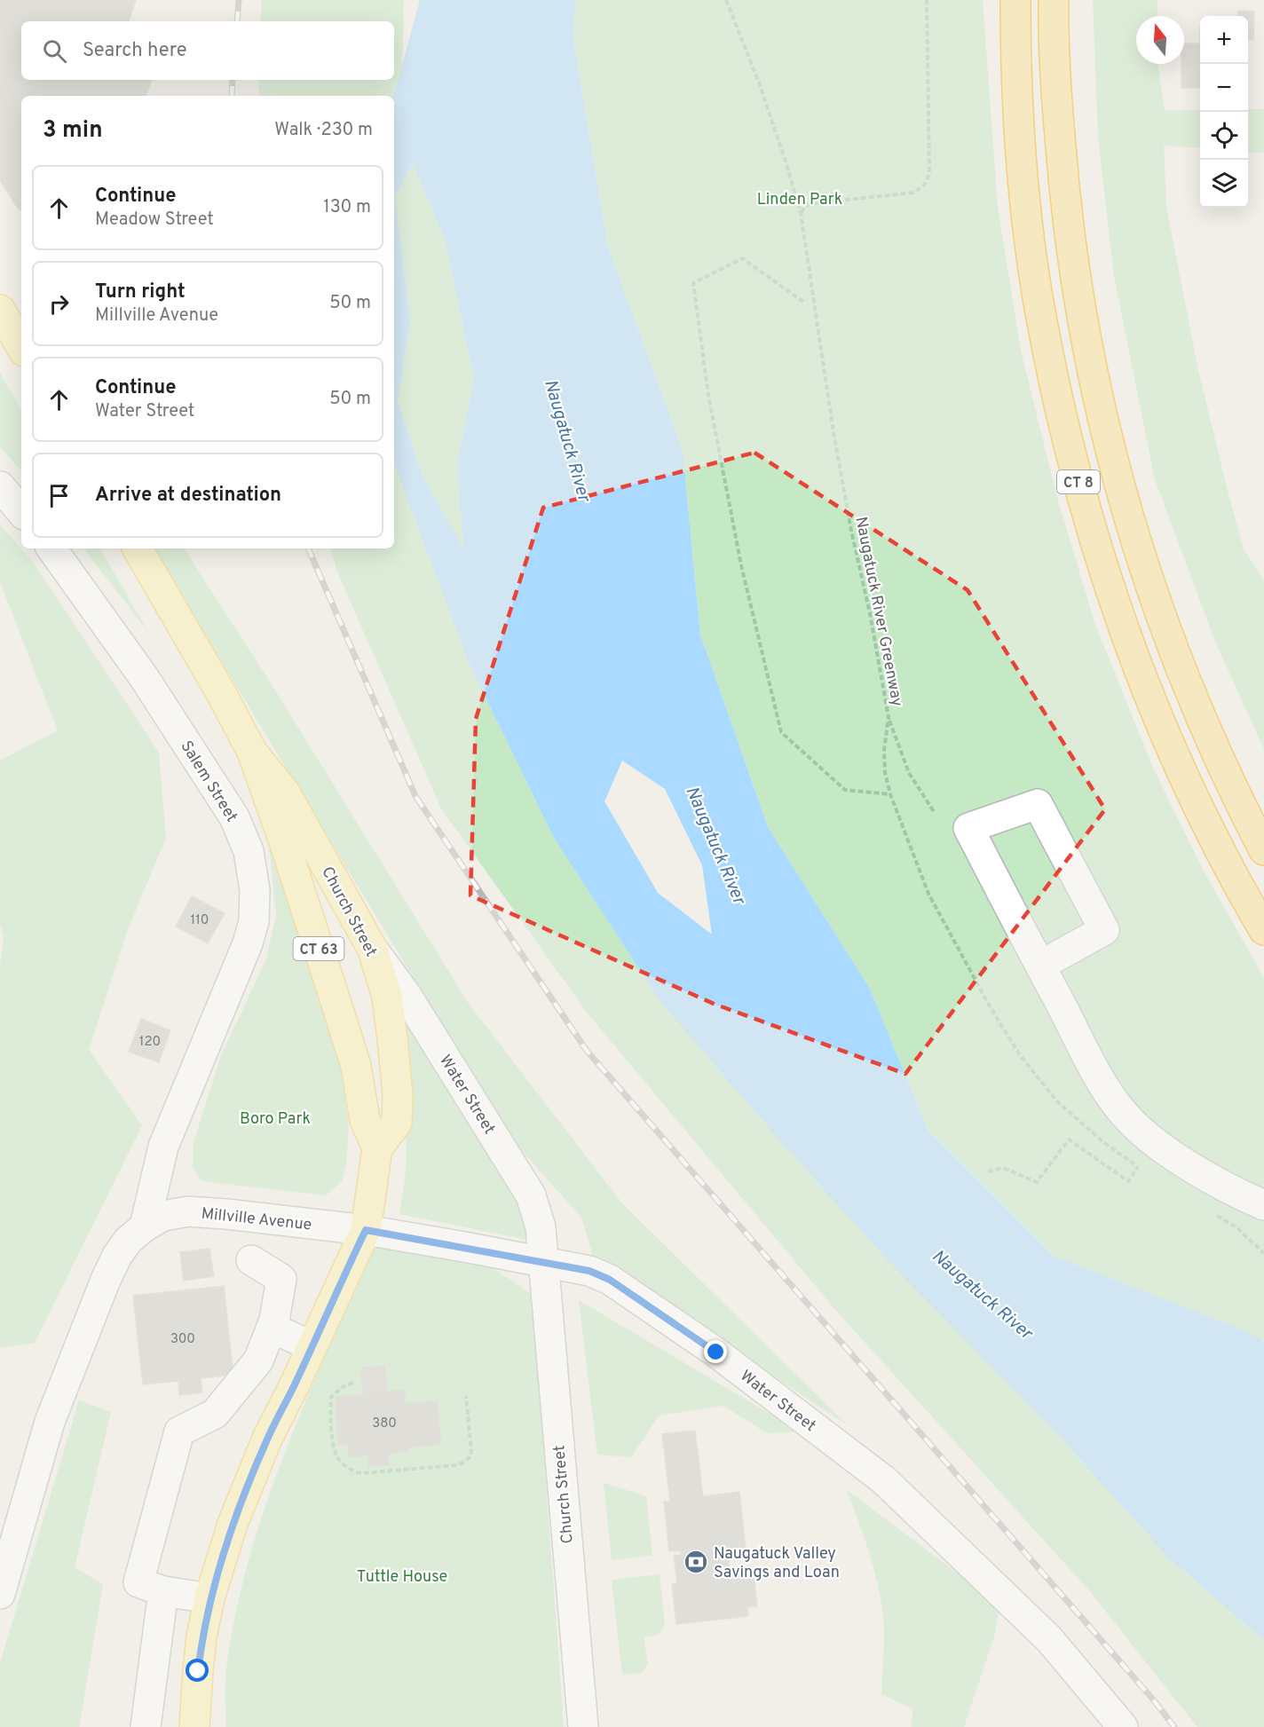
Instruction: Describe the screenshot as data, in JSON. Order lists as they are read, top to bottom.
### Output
{
  "streets": {
    "highway": ["CT 8"],
    "main road": ["Church Street", "CT 63"],
    "street": ["Salem Street", "Water Street", "Millville Avenue"],
    "path": ["Naugatuck River Greenway"]
  },
  "crossings": [
    ["Salem Street", "Millville Avenue"],
    ["Church Street", "Water Street"],
    ["Church Street", "Millville Avenue"],
    ["Water Street", "Millville Avenue"]
  ],
  "water": ["Naugatuck River"],
  "parks": ["Linden Park", "Boro Park", "Tuttle House"],
  "places": {
    "bank": ["Naugatuck Valley Savings and Loan"]
  },
  "house_numbers": [
    "110",
    "120",
    "300",
    "380"
  ],
  "north": "top",
  "page": {
    "map_buttons": ["+", "−"],
    "search": "Search here",
    "heading": ["3 min", "Walk · 230 m"],
    "list": [
      ["Continue", "Meadow Street", "130 m"],
      ["Turn right", "Millville Avenue", "50 m"],
      ["Continue", "Water Street", "50 m"],
      "Arrive at destination"
    ]
  }
}
